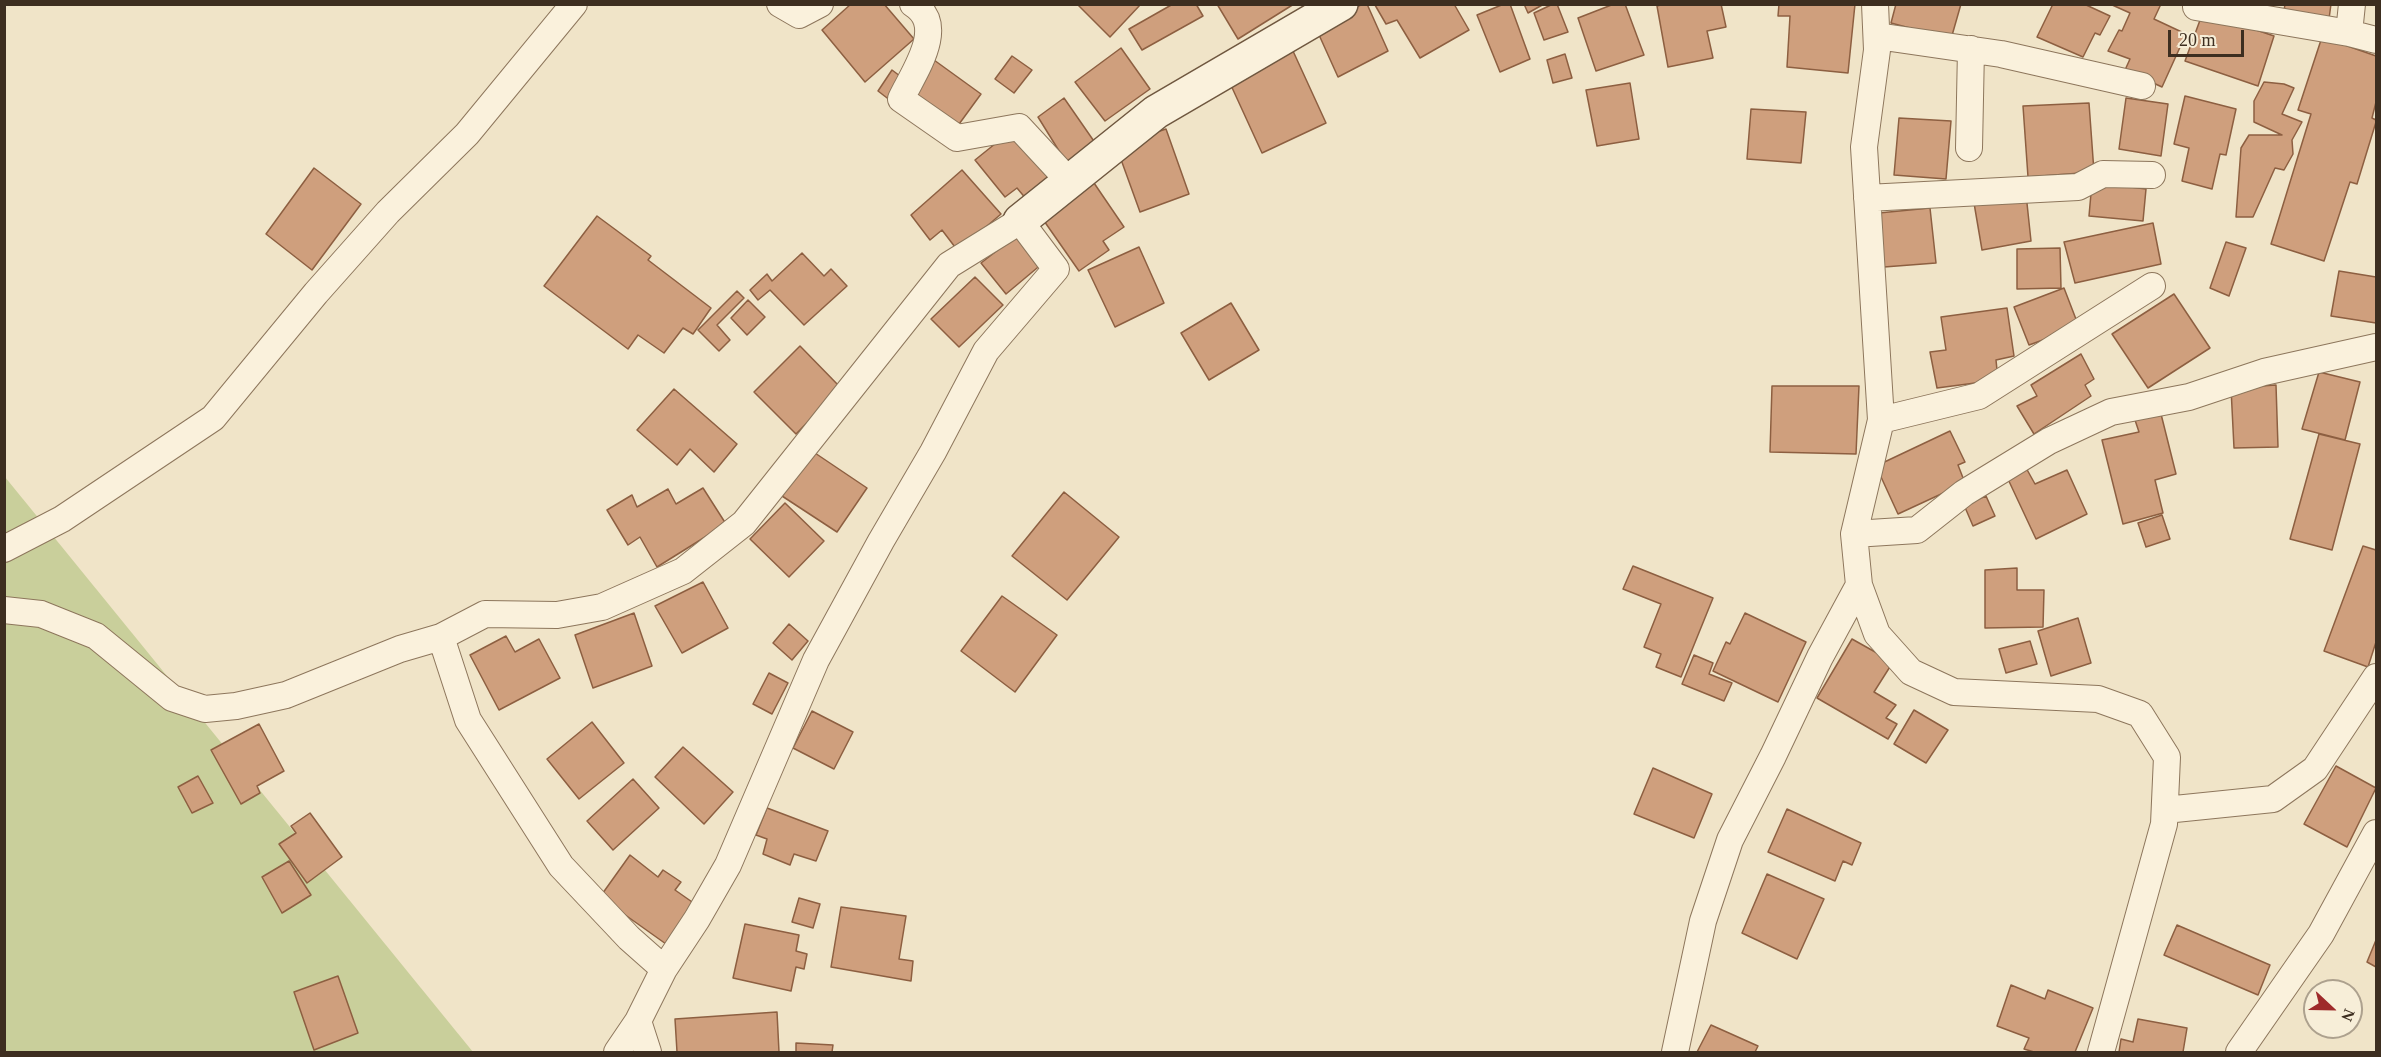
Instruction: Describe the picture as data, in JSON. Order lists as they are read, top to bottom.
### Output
{
  "scale_bar": "20 m",
  "north": "right"
}
